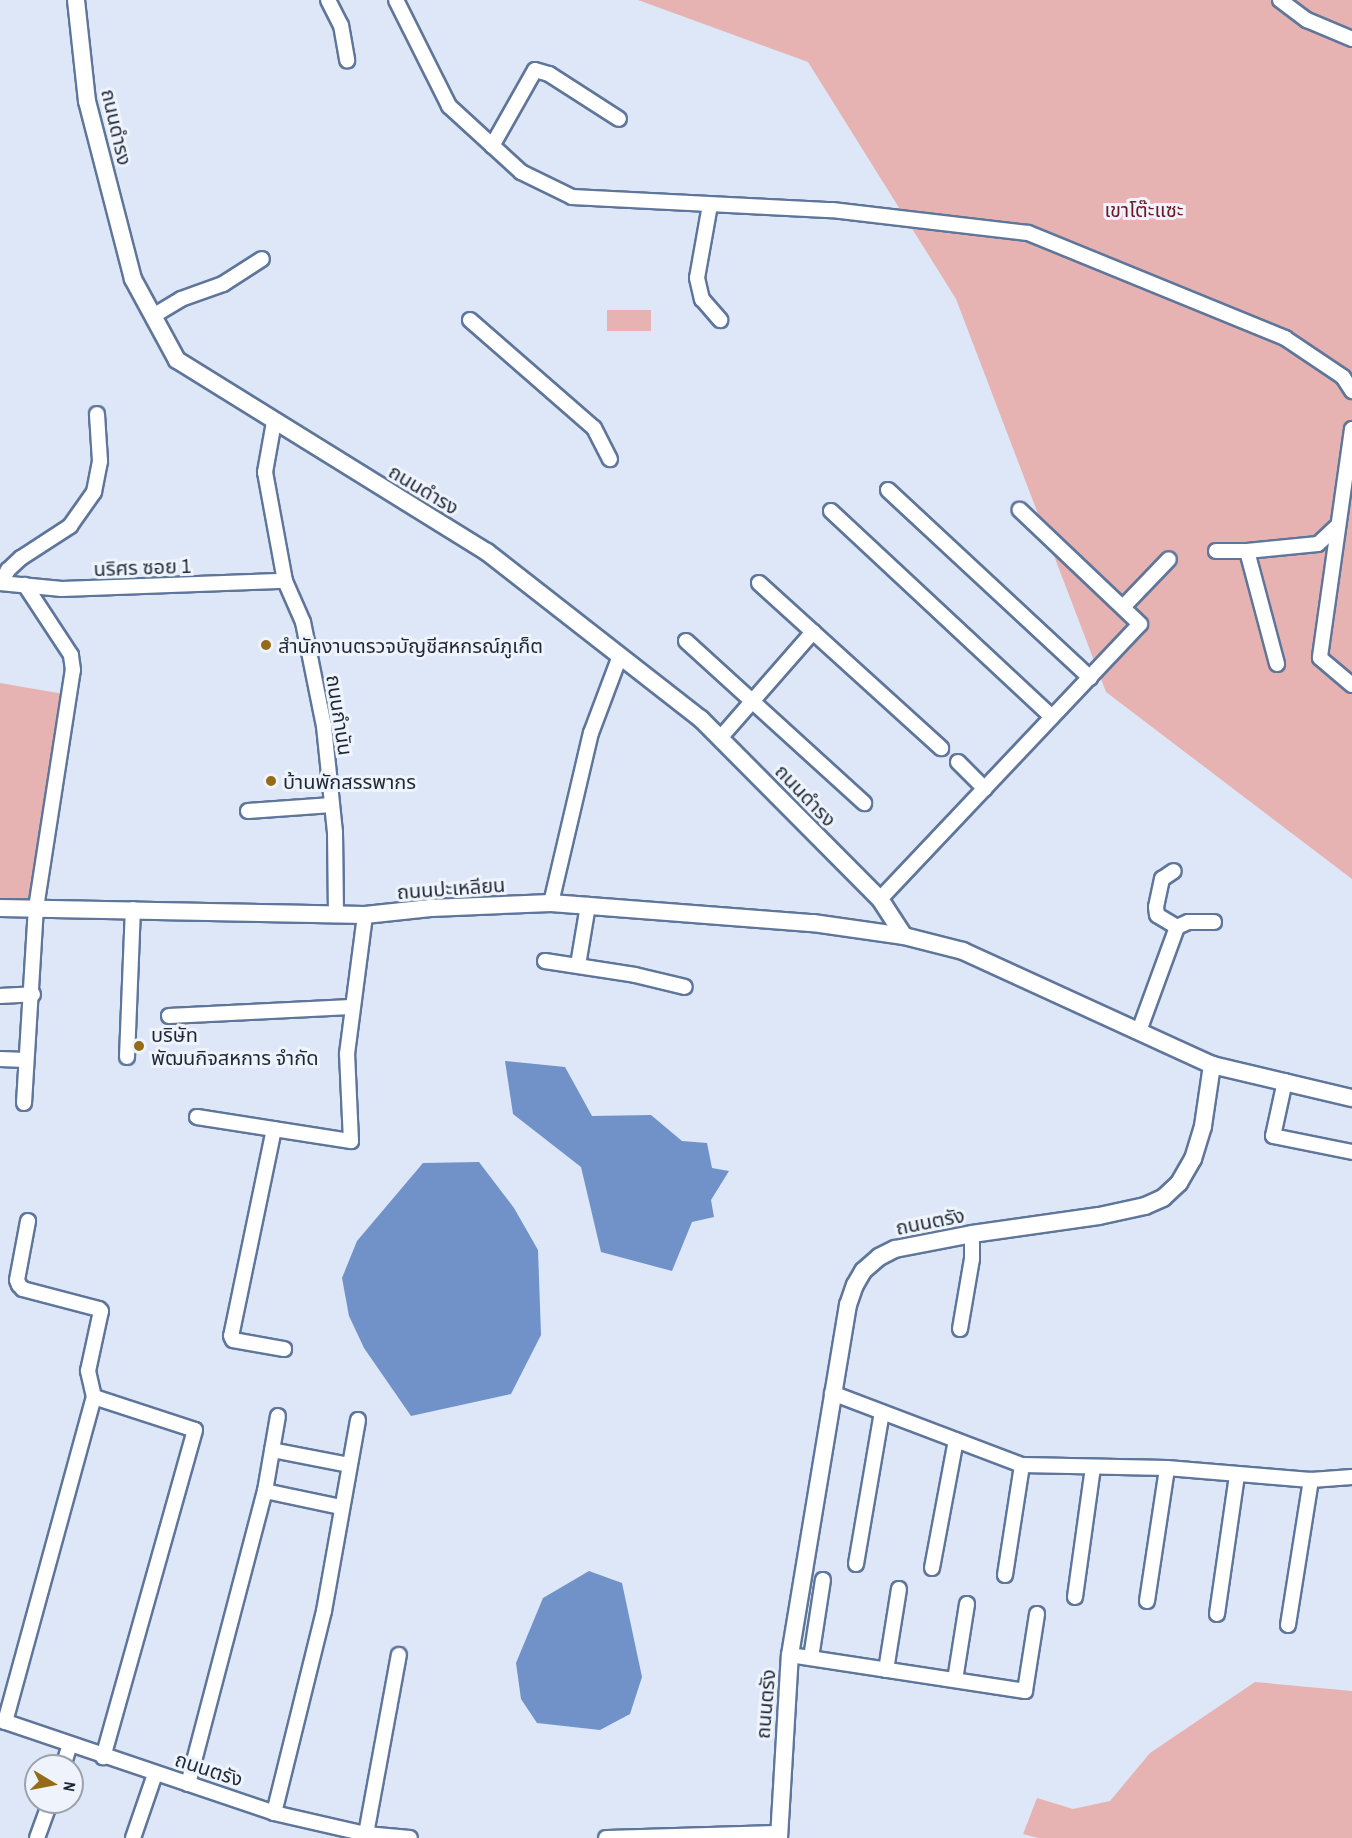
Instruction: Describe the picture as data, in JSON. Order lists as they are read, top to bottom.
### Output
{
  "streets": {
    "street": [
      "ถนนดำรง",
      "นริศร ซอย 1",
      "ถนนกำนัน",
      "ถนนปะเหลียน",
      "ถนนตรัง"
    ]
  },
  "crossings": [
    ["ถนนดำรง", "ถนนกำนัน"],
    ["ถนนดำรง", "ถนนปะเหลียน"],
    ["นริศร ซอย 1", "ถนนกำนัน"],
    ["ถนนกำนัน", "ถนนปะเหลียน"]
  ],
  "parks": ["เขาโต๊ะแซะ"],
  "places": ["สำนักงานตรวจบัญชีสหกรณ์ภูเก็ต", "บ้านพักสรรพากร", "บริษัท พัฒนกิจสหการ จำกัด"],
  "north": "right"
}
